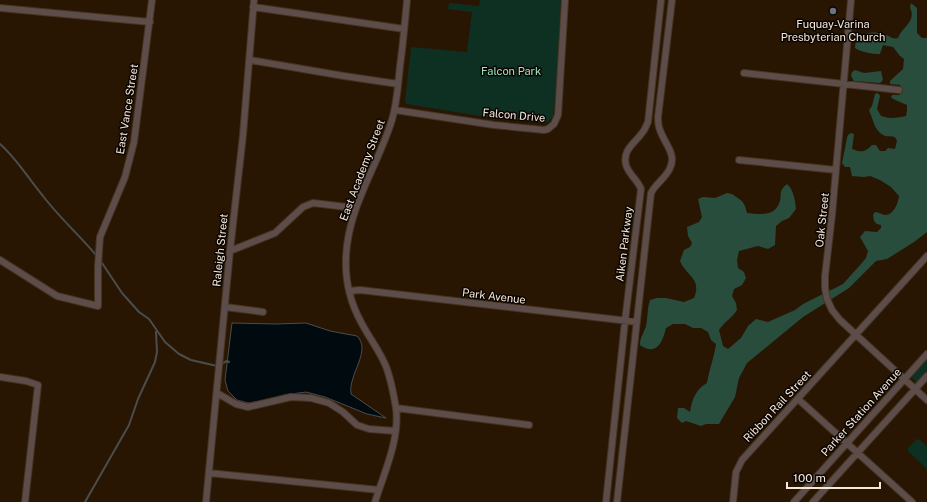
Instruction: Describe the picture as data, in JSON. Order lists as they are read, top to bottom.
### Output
{
  "streets": {
    "street": [
      "East Vance Street",
      "Falcon Drive",
      "East Academy Street",
      "Oak Street",
      "Aiken Parkway",
      "Raleigh Street",
      "Park Avenue",
      "Ribbon Rail Street",
      "Parker Station Avenue"
    ]
  },
  "crossings": [
    ["Falcon Drive", "East Academy Street"],
    ["East Academy Street", "Park Avenue"],
    ["Oak Street", "Ribbon Rail Street"],
    ["Oak Street", "Parker Station Avenue"],
    ["Aiken Parkway", "Park Avenue"]
  ],
  "parks": ["Falcon Park"],
  "places": ["Fuquay-Varina Presbyterian Church"],
  "scale_bar": "100 m"
}
